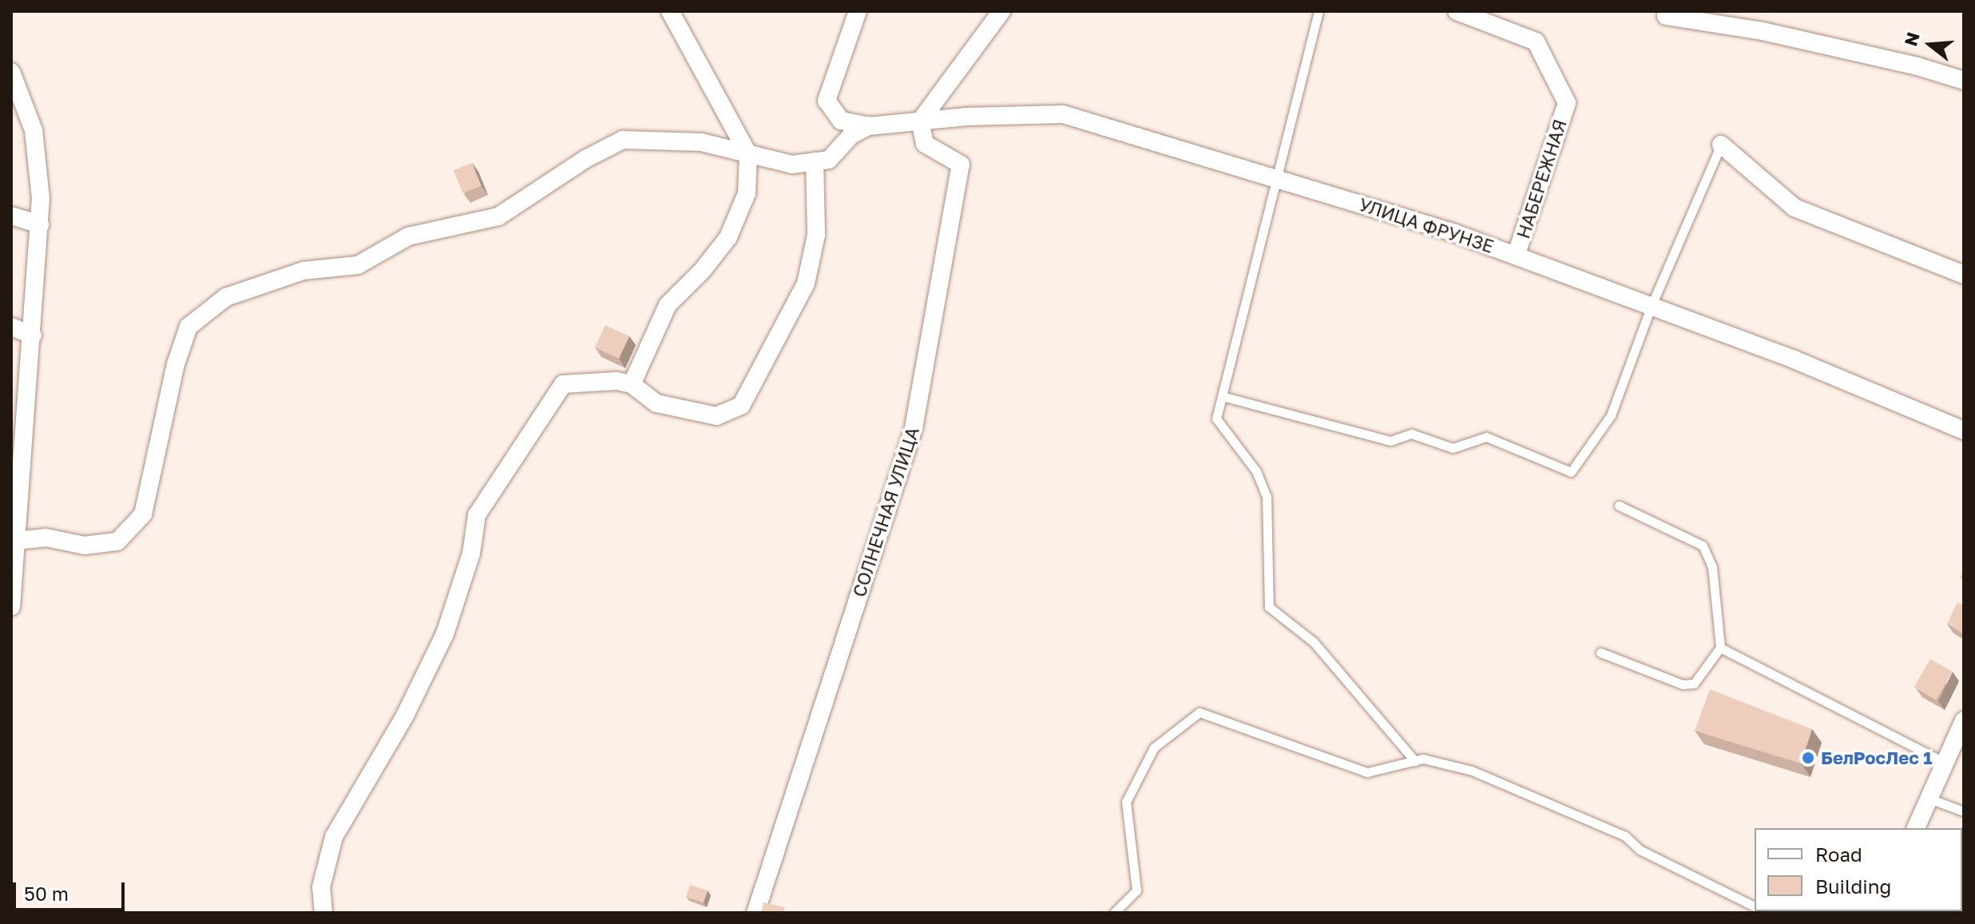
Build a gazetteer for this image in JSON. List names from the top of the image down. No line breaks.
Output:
{"streets":{"street":["НАБЕРЕЖНАЯ","УЛИЦА ФРУНЗЕ","СОЛНЕЧНАЯ УЛИЦА"]},"crossings":[["НАБЕРЕЖНАЯ","УЛИЦА ФРУНЗЕ"],["УЛИЦА ФРУНЗЕ","СОЛНЕЧНАЯ УЛИЦА"]],"places":["БелРосЛес 1"],"legend":["Road","Building"],"scale_bar":"50 m","north":"left"}
